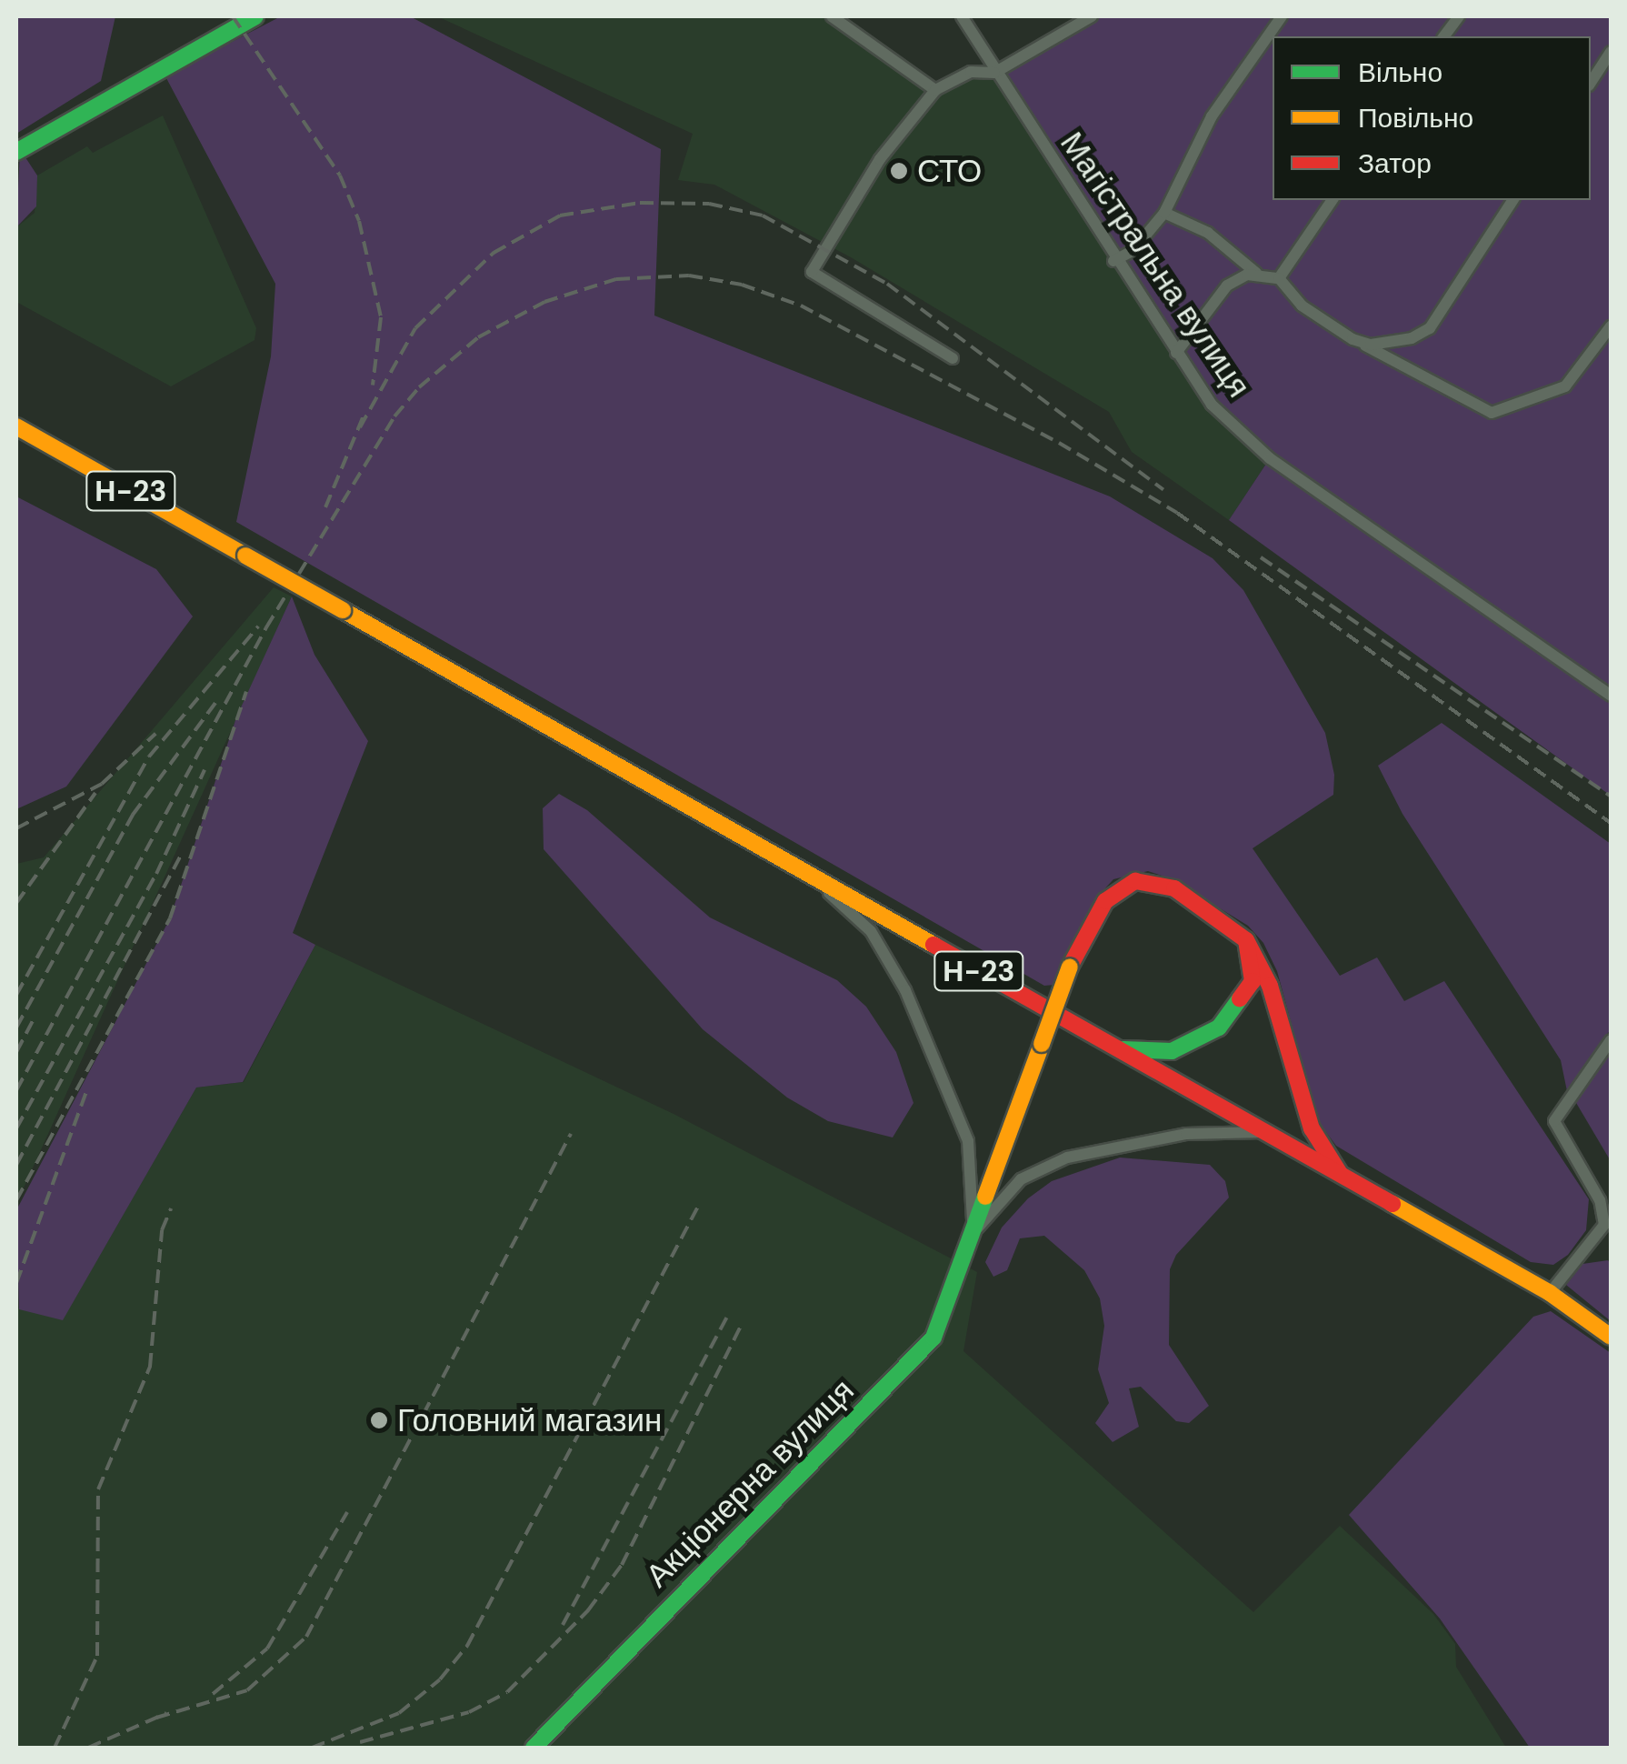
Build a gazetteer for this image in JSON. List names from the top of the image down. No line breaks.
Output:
{"streets":{"main road":["Н-23","Акціонерна вулиця"],"street":["Магістральна вулиця"]},"places":["СТО","Головний магазин"],"legend":["Вільно","Повільно","Затор"]}
